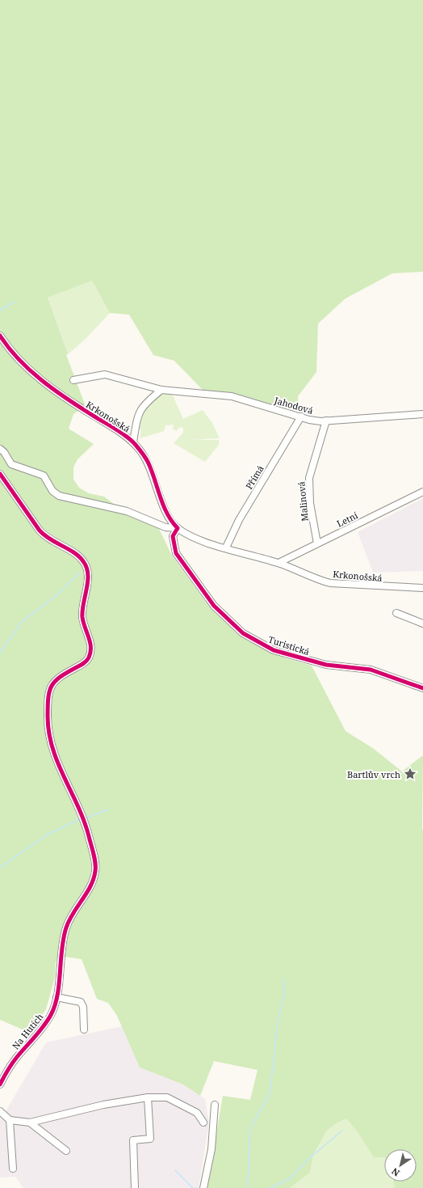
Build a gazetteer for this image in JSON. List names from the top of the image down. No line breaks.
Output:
{"streets":{"street":["Jahodová","Krkonošská","Přímá","Malinová","Letní","Turistická","Na Hutích"]},"crossings":[["Jahodová","Přímá"],["Jahodová","Malinová"],["Krkonošská","Přímá"],["Krkonošská","Letní"],["Krkonošská","Turistická"],["Malinová","Letní"]],"places":{"place":["Bartlův vrch"]},"north":"bottom left"}
